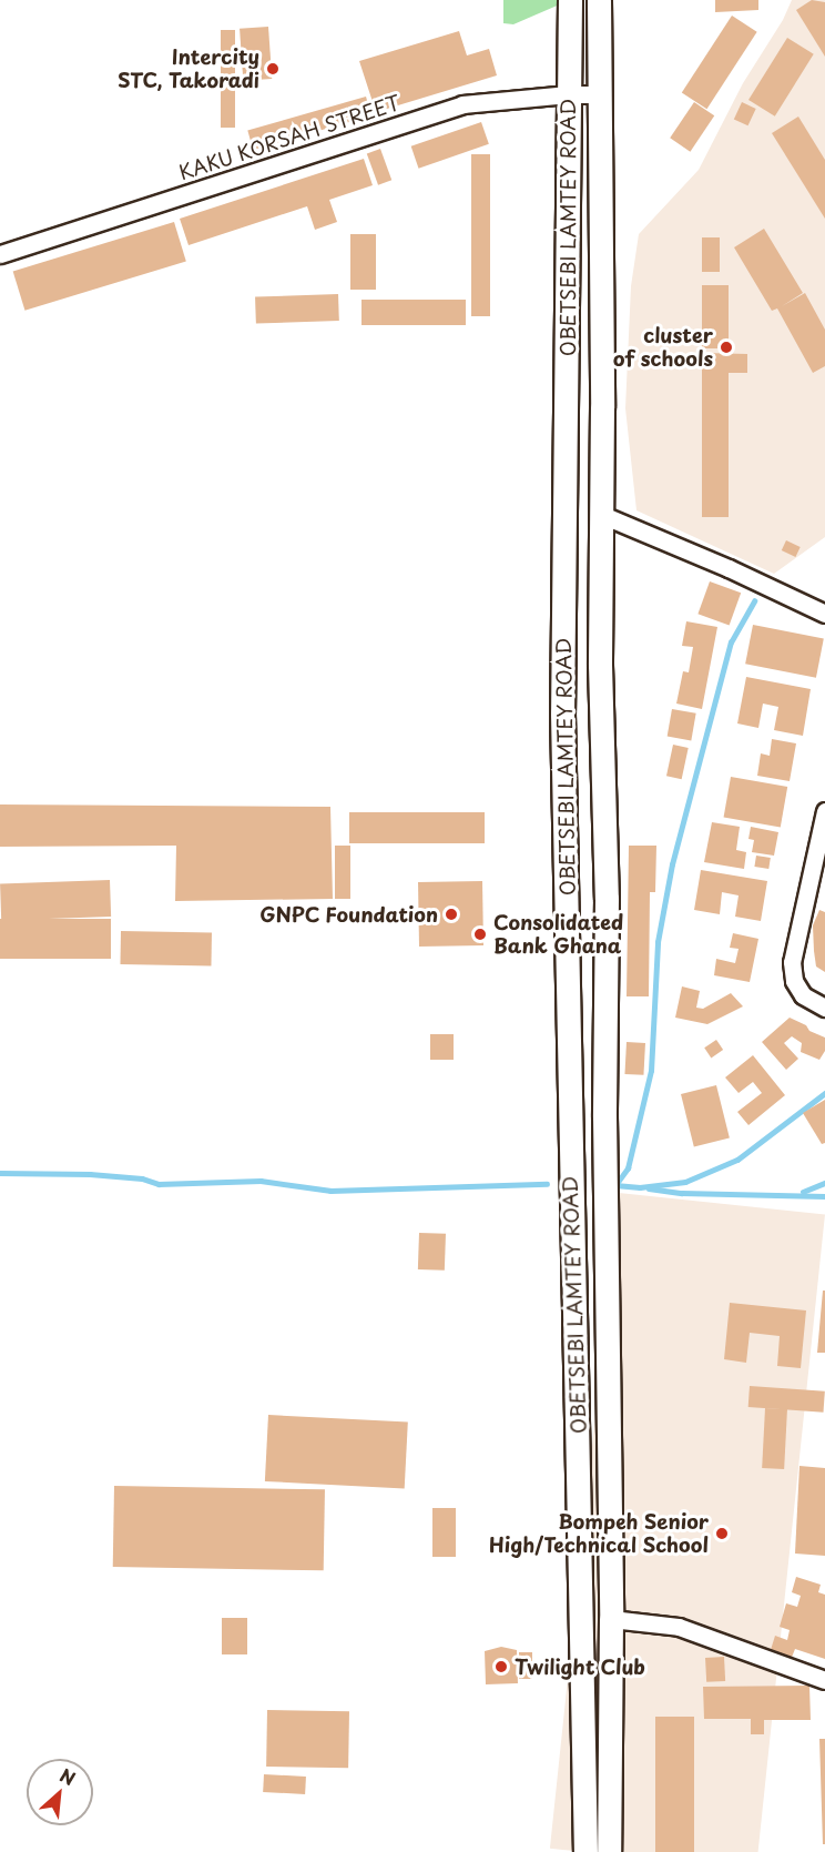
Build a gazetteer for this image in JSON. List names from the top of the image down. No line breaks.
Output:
{"streets":{"main road":["OBETSEBI LAMTEY ROAD"],"street":["KAKU KORSAH STREET"]},"crossings":[["KAKU KORSAH STREET","OBETSEBI LAMTEY ROAD"]],"places":["Intercity STC, Takoradi","cluster of schools","GNPC Foundation","Consolidated Bank Ghana","Bompeh Senior High/Technical School","Twilight Club"],"north":"top right"}
